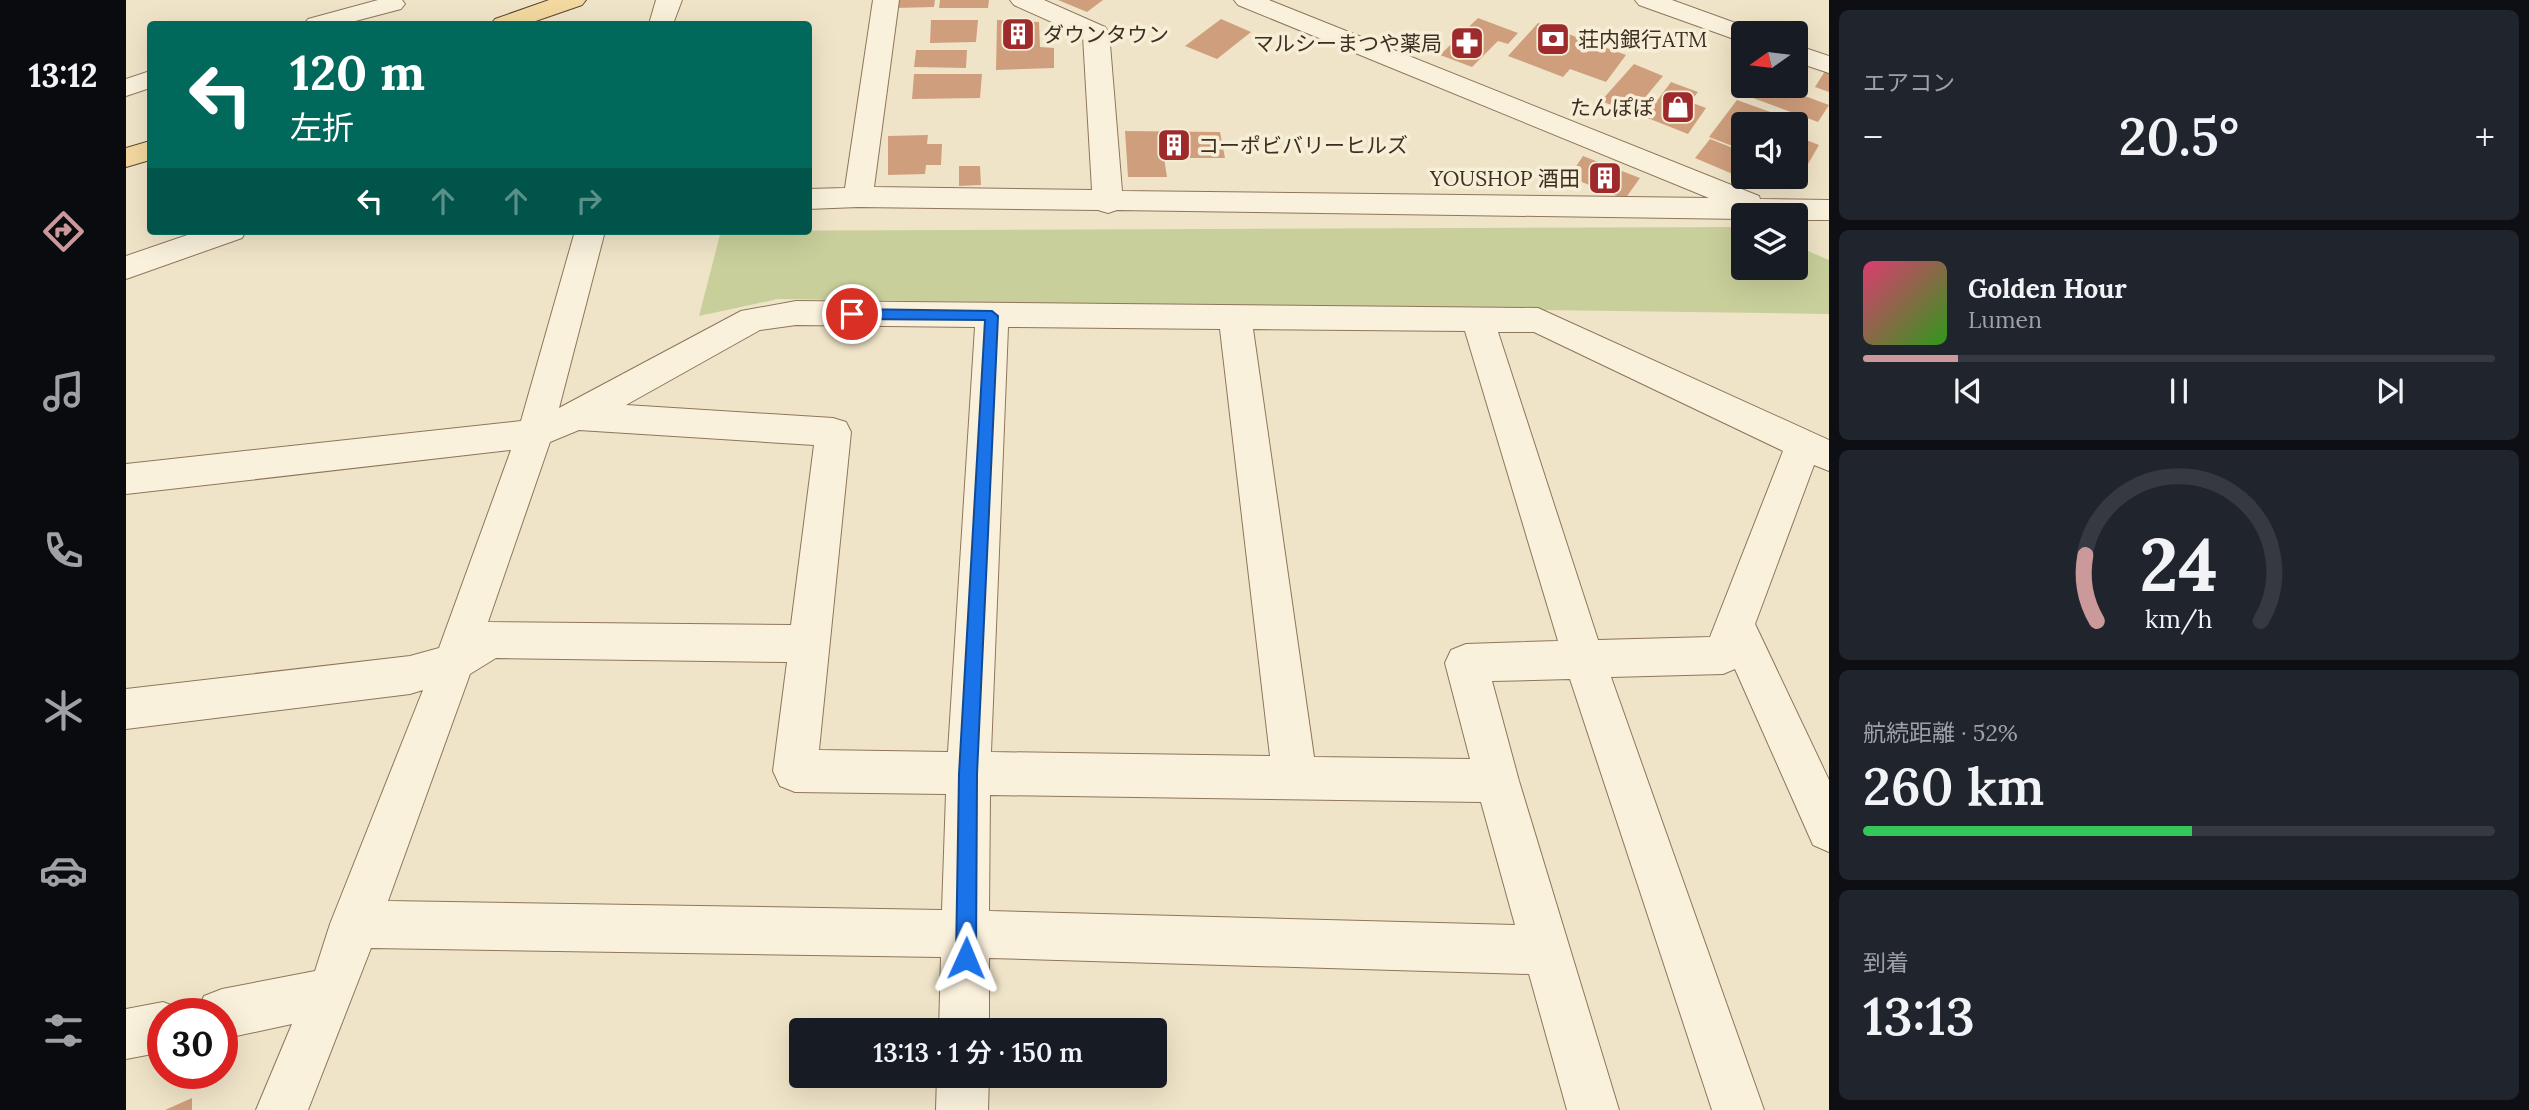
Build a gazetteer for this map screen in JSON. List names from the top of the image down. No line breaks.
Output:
{"places":{"building":["ダウンタウン","コーポビバリーヒルズ","YOUSHOP 酒田"],"bank":["荘内銀行ATM"],"pharmacy":["マルシーまつや薬局"],"shop":["たんぽぽ"]},"north":"left","page":{"tabs":"13:12","tile":["エアコン",["航続距離 · 52%","260 km"],["到着","13:13"]],"turn":["120 m","左折"],"heat":["−","20.5°","+"],"song":["Golden Hour","Lumen"],"limit":"30","trip":"13:13 · 1 分 · 150 m","gauge":["24","km/h"]}}
